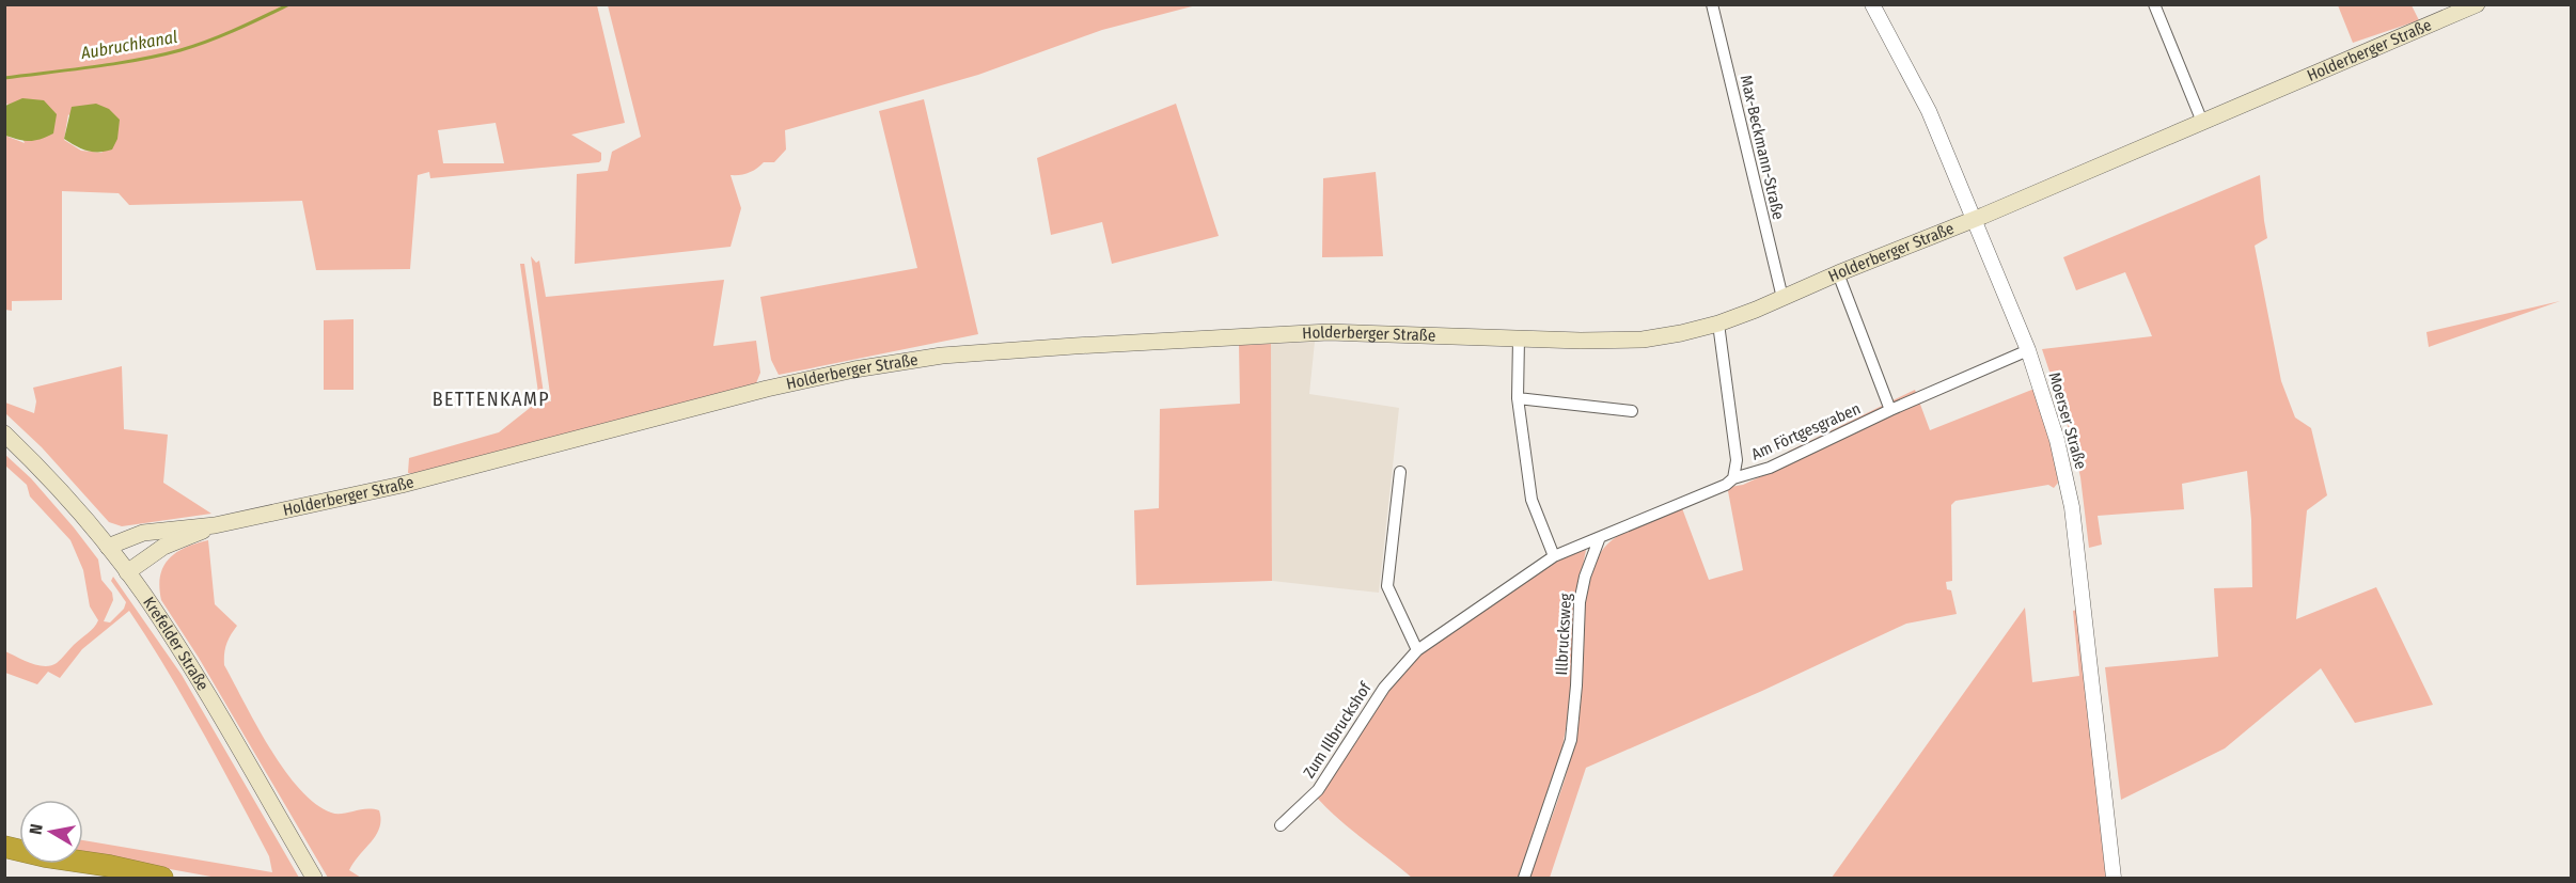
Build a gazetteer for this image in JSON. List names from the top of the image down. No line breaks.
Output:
{"streets":{"main road":["Holderberger Straße","Krefelder Straße"],"street":["Max-Beckmann-Straße","Moerser Straße","Am Förtgesgraben","Illbrucksweg","Zum Illbruckshof"]},"crossings":[["Holderberger Straße","Max-Beckmann-Straße"],["Holderberger Straße","Moerser Straße"],["Holderberger Straße","Krefelder Straße"],["Moerser Straße","Am Förtgesgraben"],["Illbrucksweg","Zum Illbruckshof"]],"districts":["BETTENKAMP"],"water":["Aubruchkanal"],"north":"left"}
